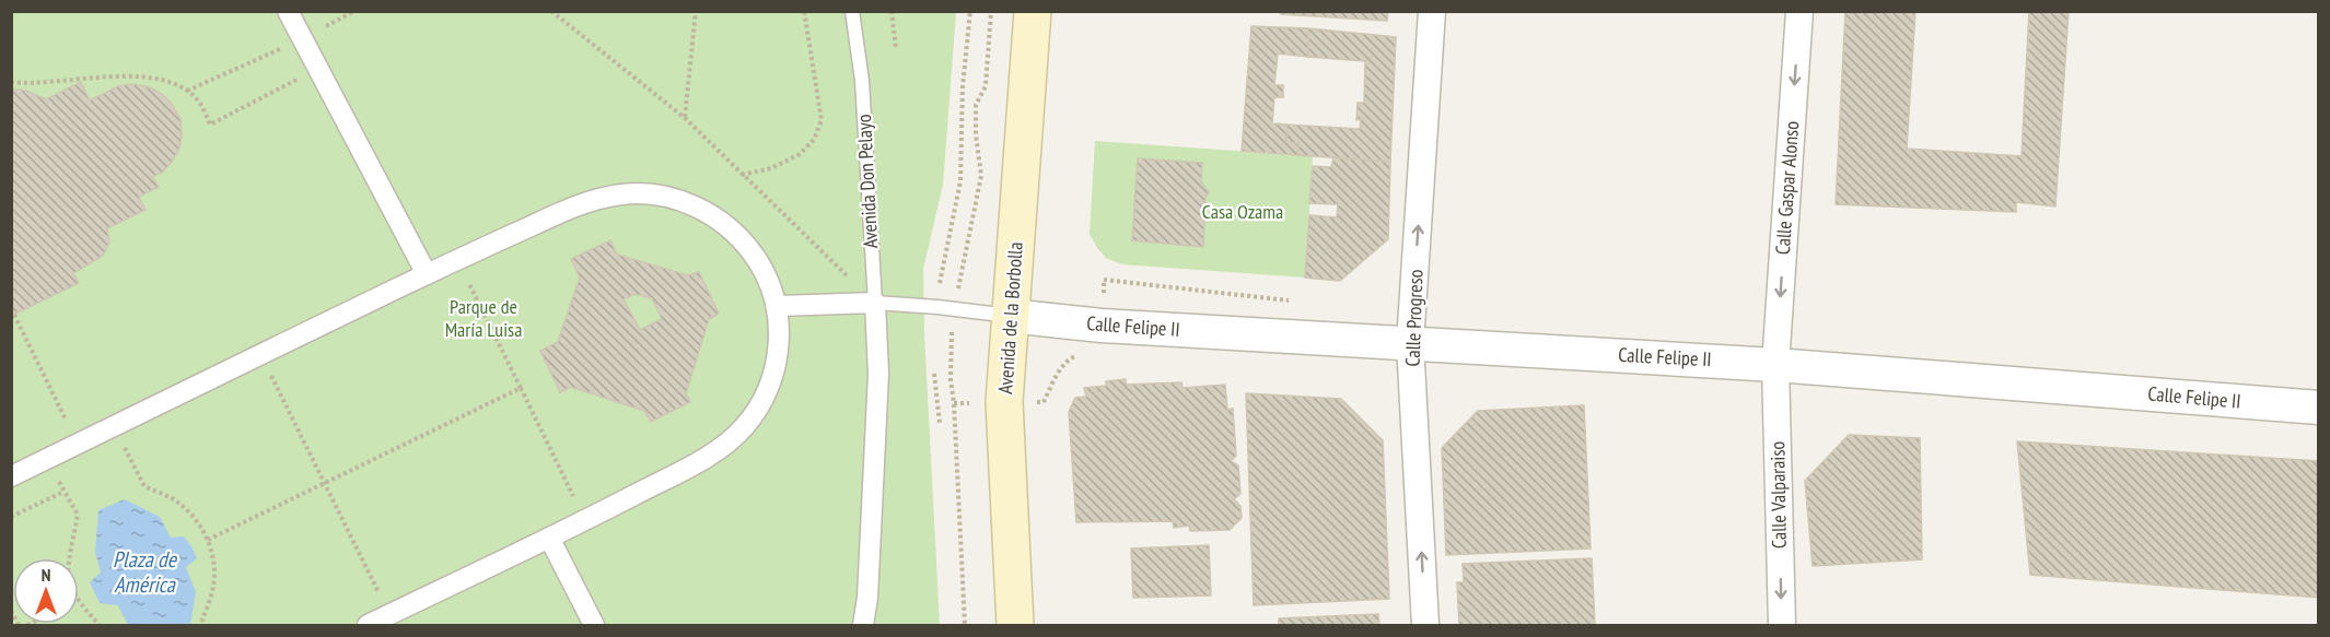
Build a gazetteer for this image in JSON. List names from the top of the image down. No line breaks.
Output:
{"streets":{"main road":["Avenida de la Borbolla"],"street":["Calle Gaspar Alonso","Calle Progreso","Calle Felipe II","Calle Valparaiso"],"lane":["Avenida Don Pelayo"]},"crossings":[["Calle Gaspar Alonso","Calle Felipe II"],["Calle Gaspar Alonso","Calle Valparaiso"],["Avenida de la Borbolla","Calle Felipe II"],["Calle Progreso","Calle Felipe II"],["Calle Felipe II","Calle Valparaiso"]],"one_way":["Calle Gaspar Alonso","Calle Progreso","Calle Valparaiso"],"water":["Plaza de América"],"parks":["Casa Ozama","Parque de María Luisa"],"north":"top"}
